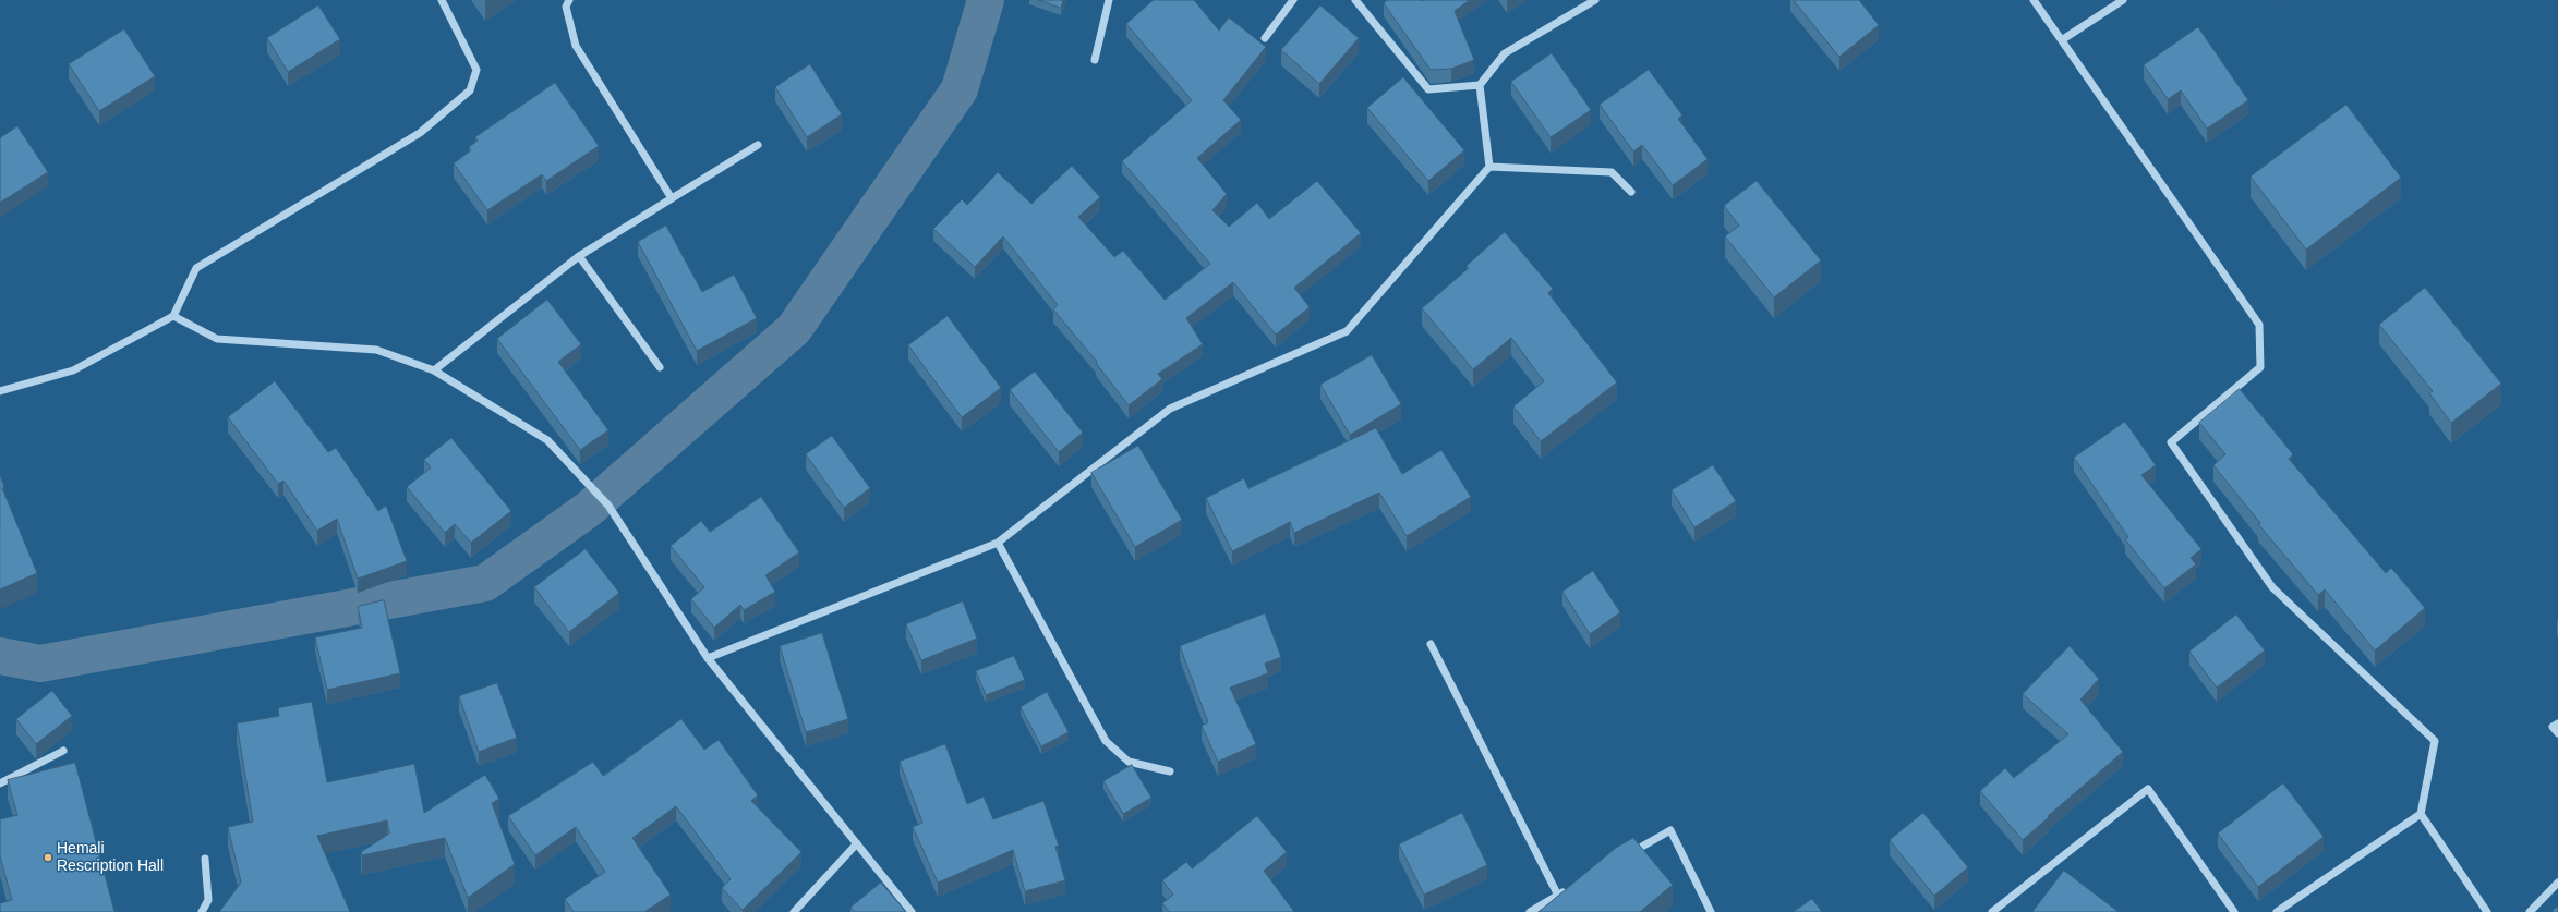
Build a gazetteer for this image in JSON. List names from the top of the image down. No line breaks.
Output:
{"places":["Hemali Rescription Hall"]}
